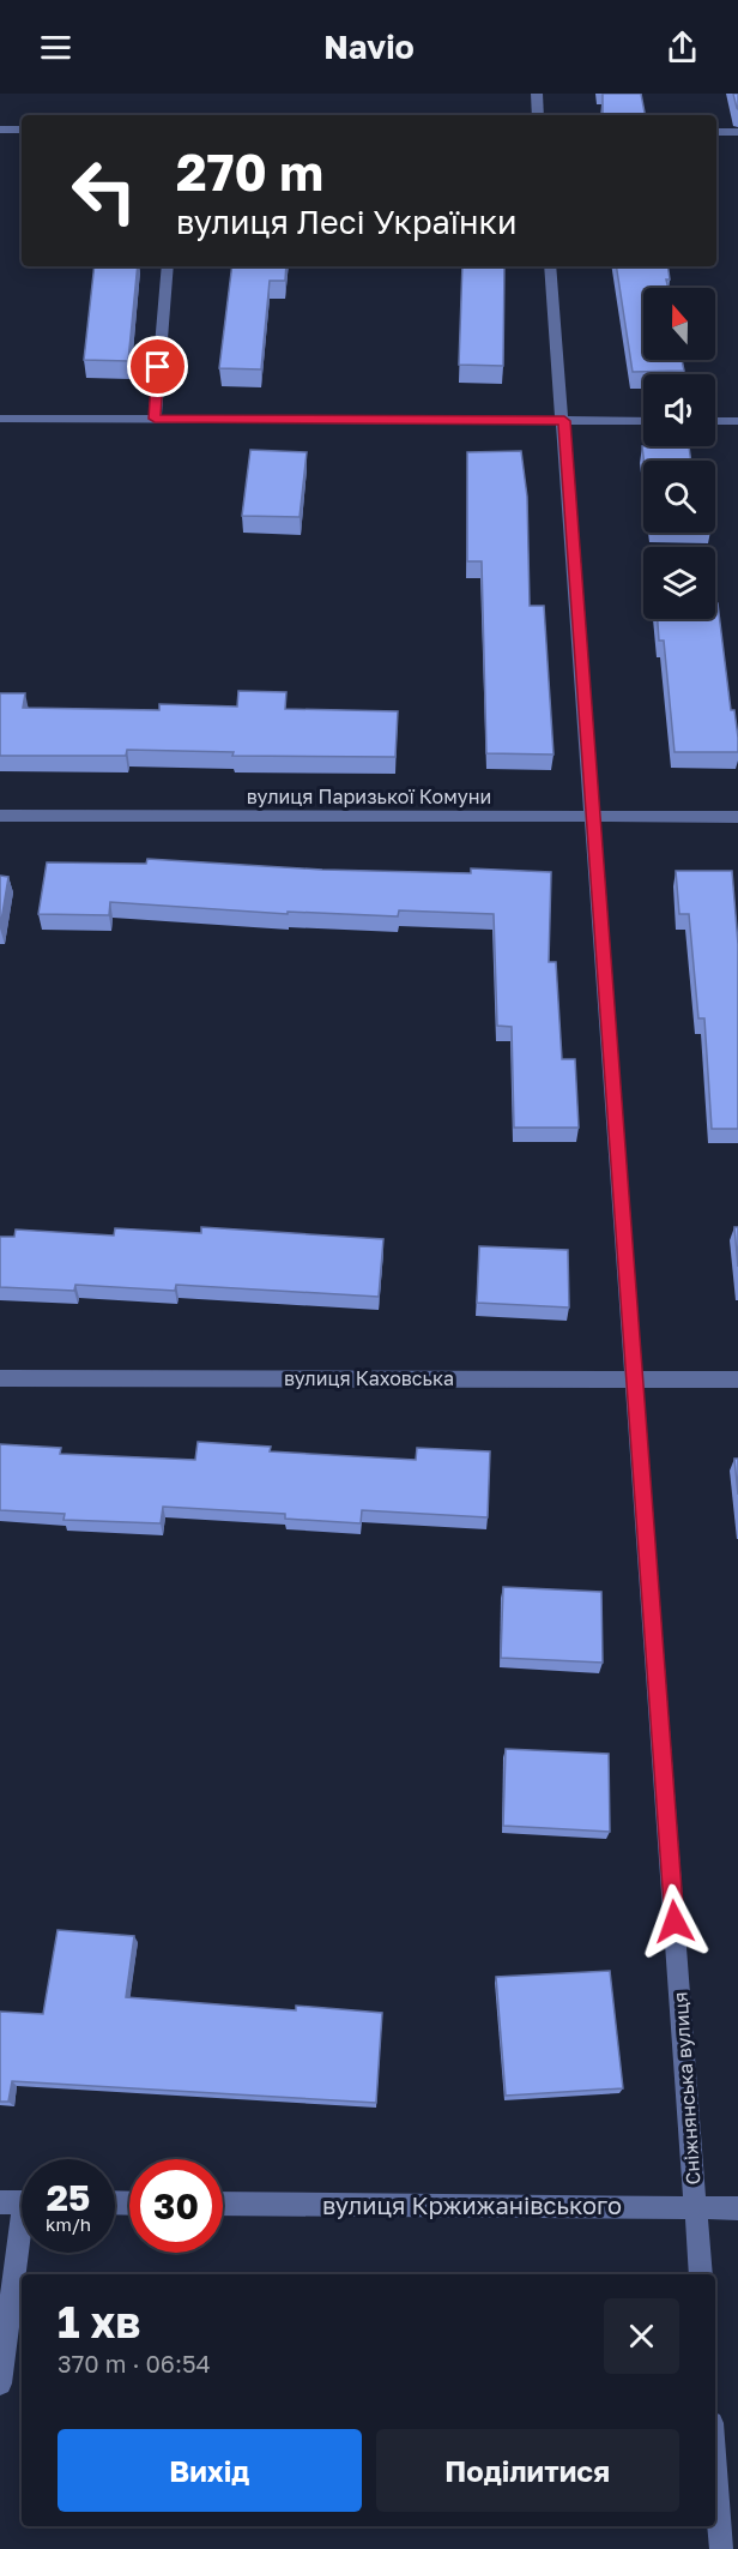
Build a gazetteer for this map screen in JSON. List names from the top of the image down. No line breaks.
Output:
{"streets":{"street":["вулиця Паризької Комуни","вулиця Каховська","Сніжнянська вулиця","вулиця Кржижанівського"]},"crossings":[["вулиця Паризької Комуни","Сніжнянська вулиця"],["вулиця Каховська","Сніжнянська вулиця"],["Сніжнянська вулиця","вулиця Кржижанівського"]],"north":"top","page":{"header":"Navio","turn":["270 m","вулиця Лесі Українки"],"speed":"25 km/h","limit":"30","heading":["1 хв","370 m · 06:54"],"buttons":["Вихід","Поділитися"]}}
